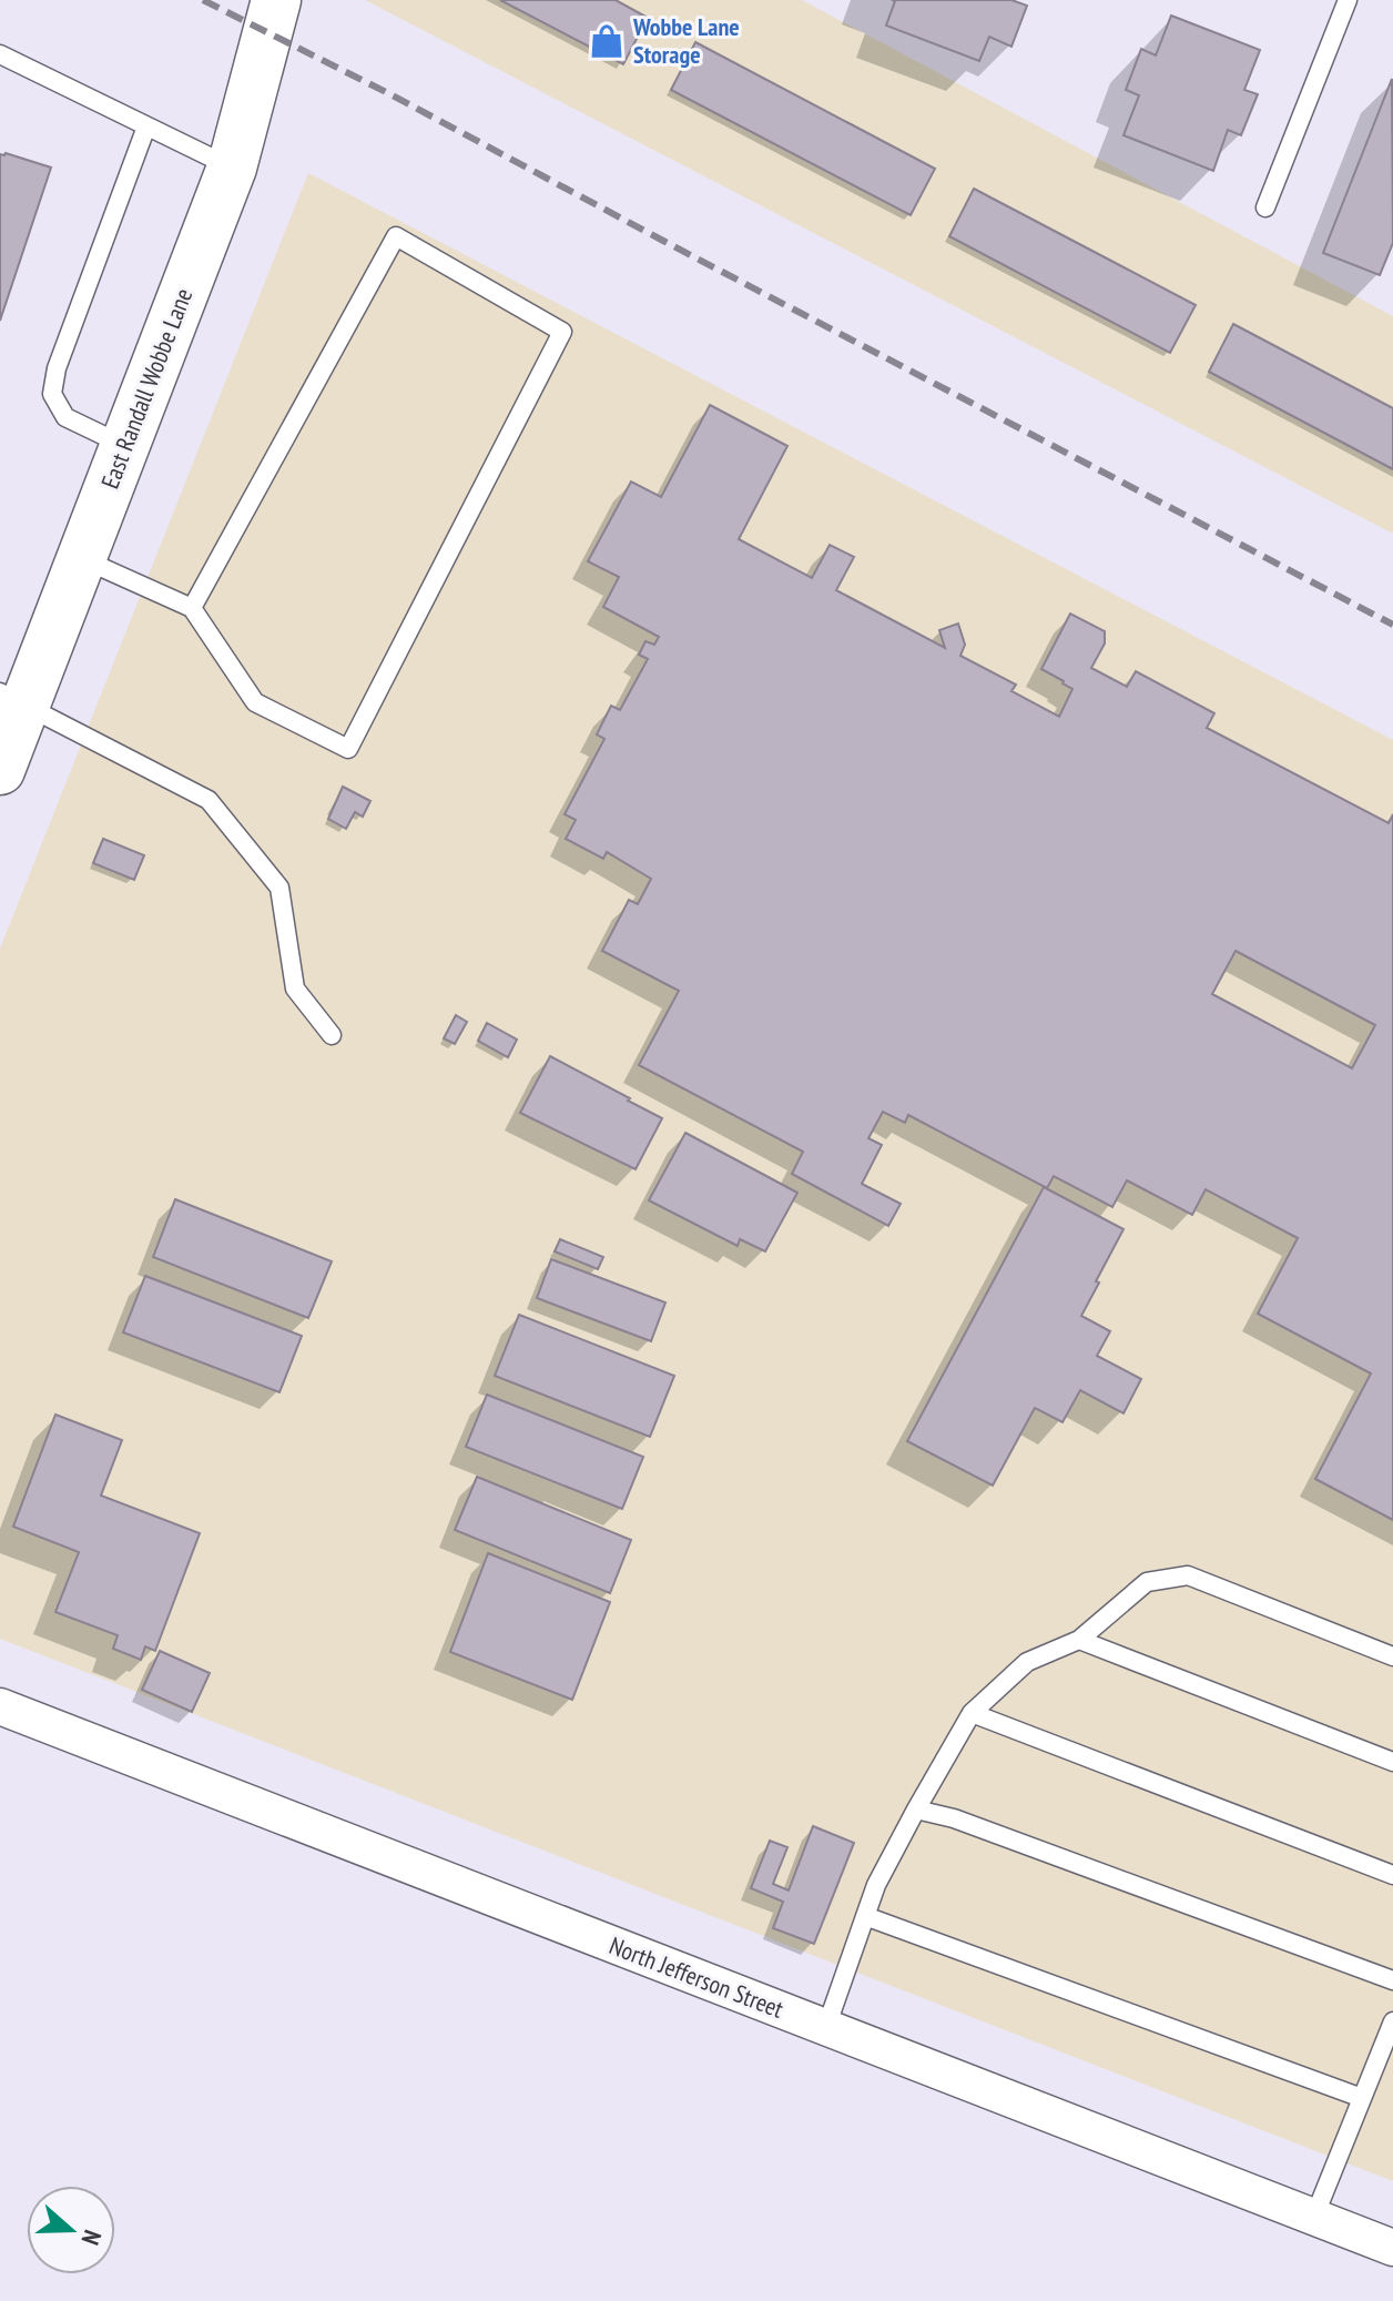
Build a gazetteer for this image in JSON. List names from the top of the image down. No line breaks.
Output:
{"streets":{"street":["East Randall Wobbe Lane","North Jefferson Street"]},"places":{"shop":["Wobbe Lane Storage"]},"north":"right"}
